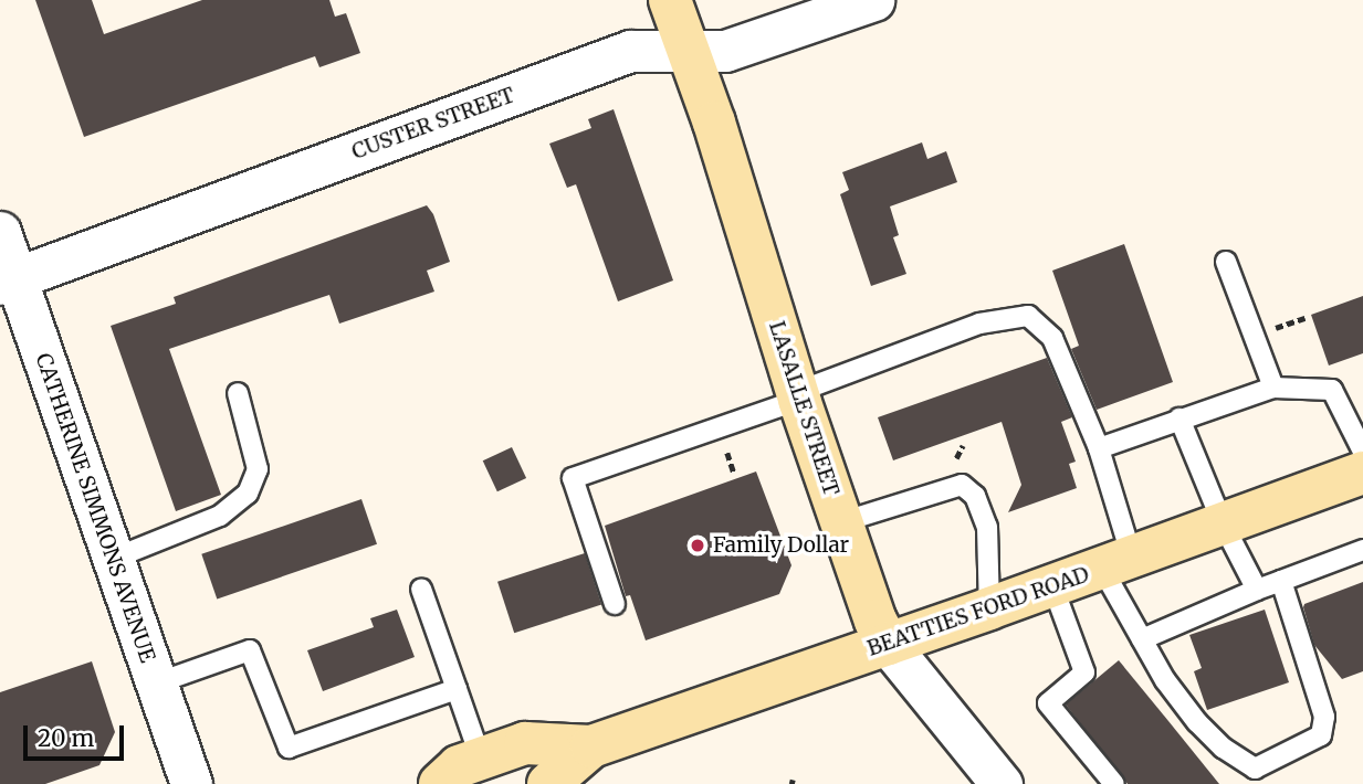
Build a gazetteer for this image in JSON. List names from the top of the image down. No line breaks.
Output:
{"streets":{"main road":["LASALLE STREET","BEATTIES FORD ROAD"],"street":["CUSTER STREET","CATHERINE SIMMONS AVENUE"]},"crossings":[["CUSTER STREET","LASALLE STREET"],["CUSTER STREET","CATHERINE SIMMONS AVENUE"],["LASALLE STREET","BEATTIES FORD ROAD"]],"places":["Family Dollar"],"scale_bar":"20 m"}
